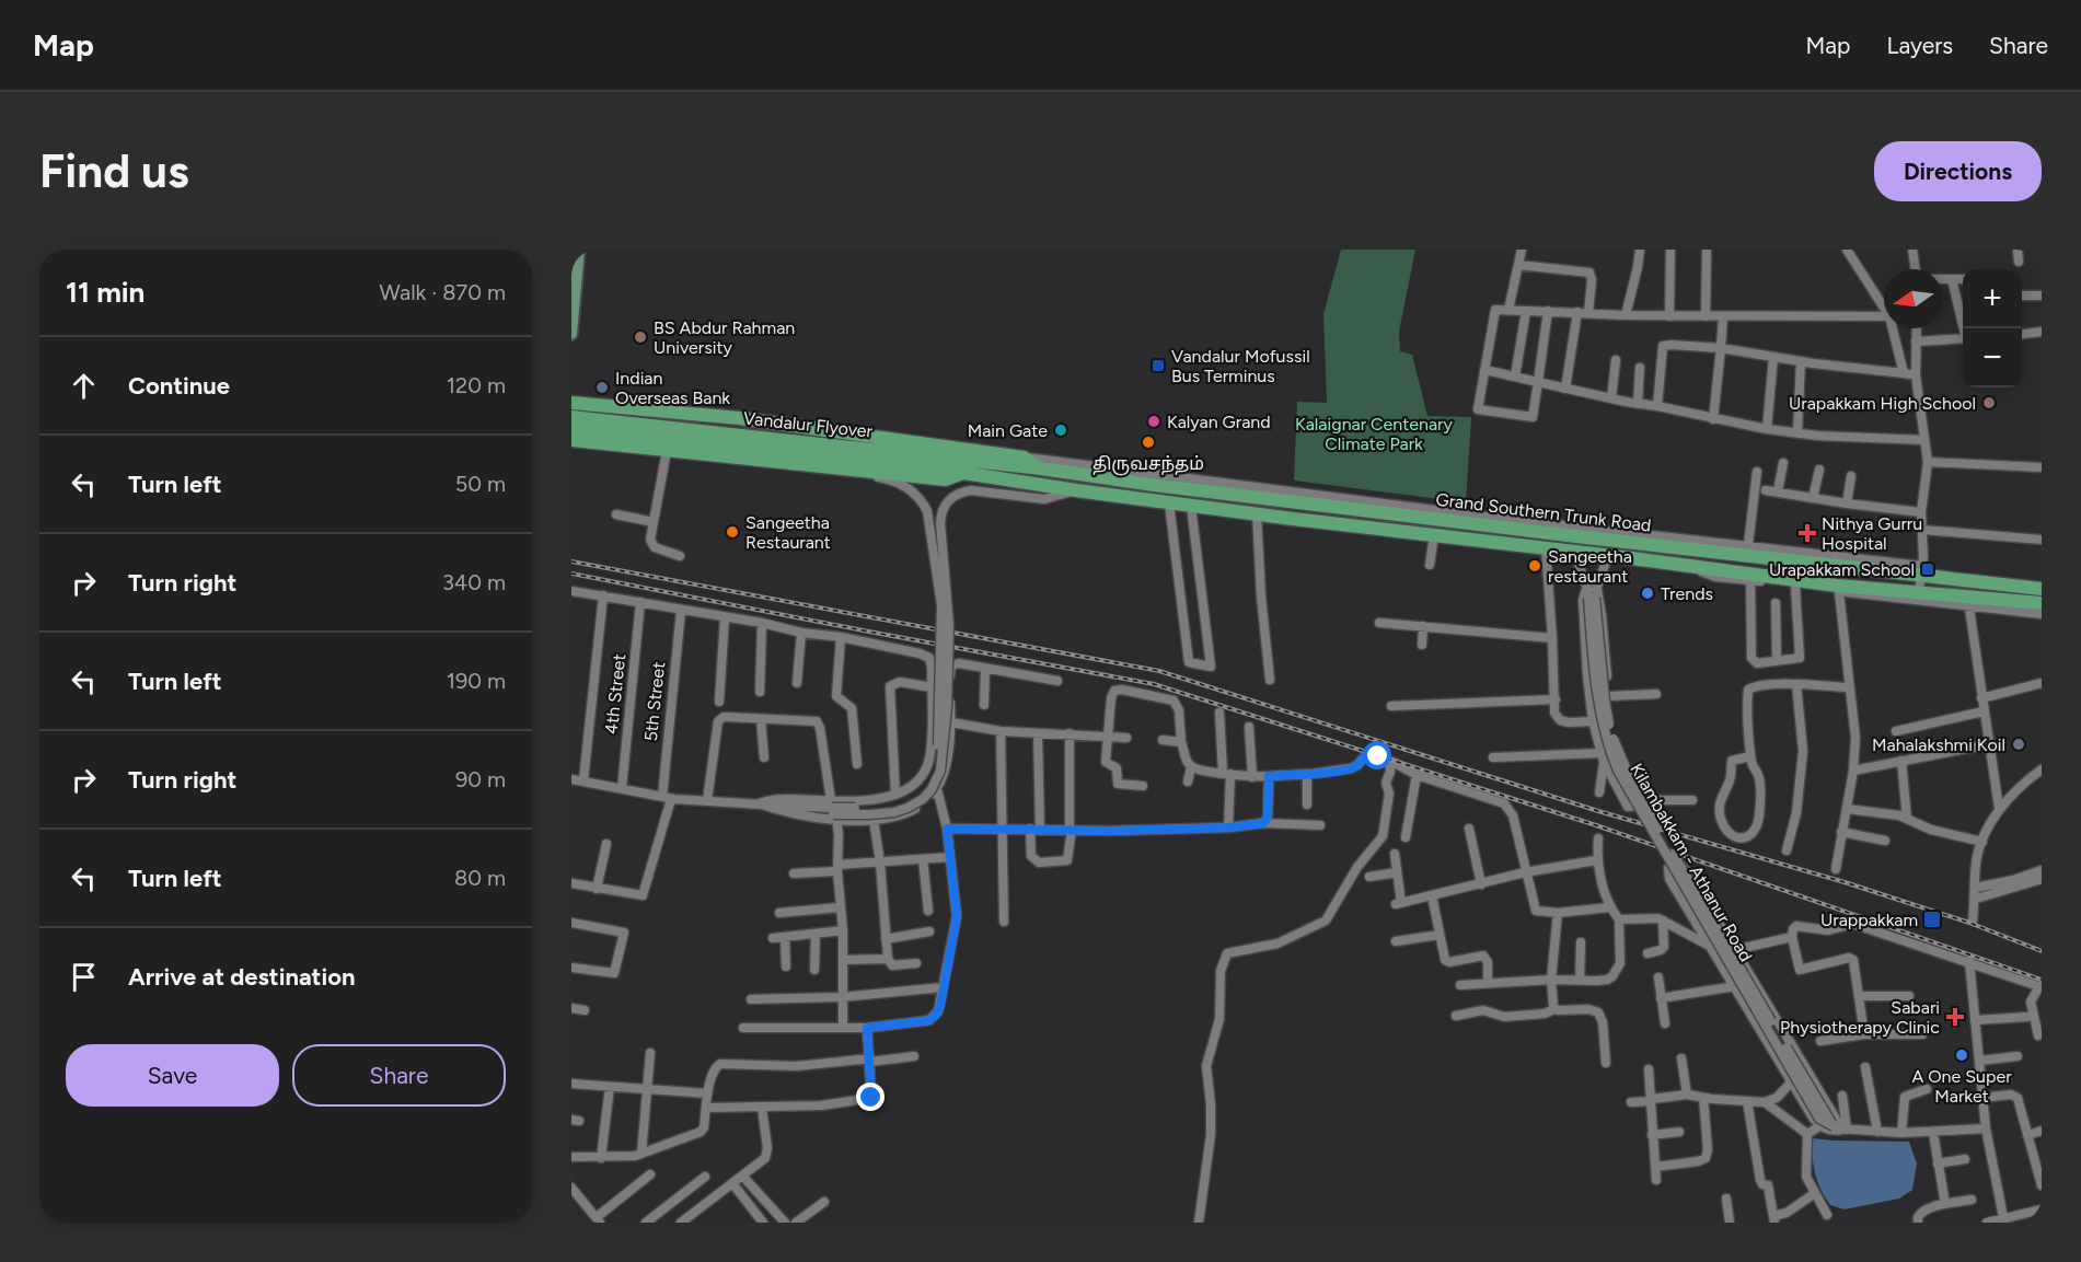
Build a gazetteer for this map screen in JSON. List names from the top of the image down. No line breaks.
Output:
{"streets":{"highway":["Vandalur Flyover","Grand Southern Trunk Road"],"street":["4th Street","5th Street","Kilambakkam - Athanur Road"]},"crossings":[["Vandalur Flyover","Grand Southern Trunk Road"],["Grand Southern Trunk Road","Kilambakkam - Athanur Road"]],"parks":["Kalaignar Centenary Climate Park"],"places":{"other":["BS Abdur Rahman University","Indian Overseas Bank","Urapakkam High School","Kalyan Grand","Main Gate","திருவசந்தம்","Sangeetha Restaurant","Sangeetha restaurant","Trends","Mahalakshmi Koil","A One Super Market"],"transit":["Vandalur Mofussil Bus Terminus","Urapakkam School","Urappakkam"],"health":["Nithya Gurru Hospital","Sabari Physiotherapy Clinic"]},"north":"left","page":{"header":"Map","nav":["Map","Layers","Share"],"buttons":["Directions",["Save","Share"]],"title":"Find us","heading":["11 min","Walk · 870 m"],"map_buttons":["+","−"],"list":[["Continue","120 m"],["Turn left","50 m"],["Turn right","340 m"],["Turn left","190 m"],["Turn right","90 m"],["Turn left","80 m"],"Arrive at destination"]}}
